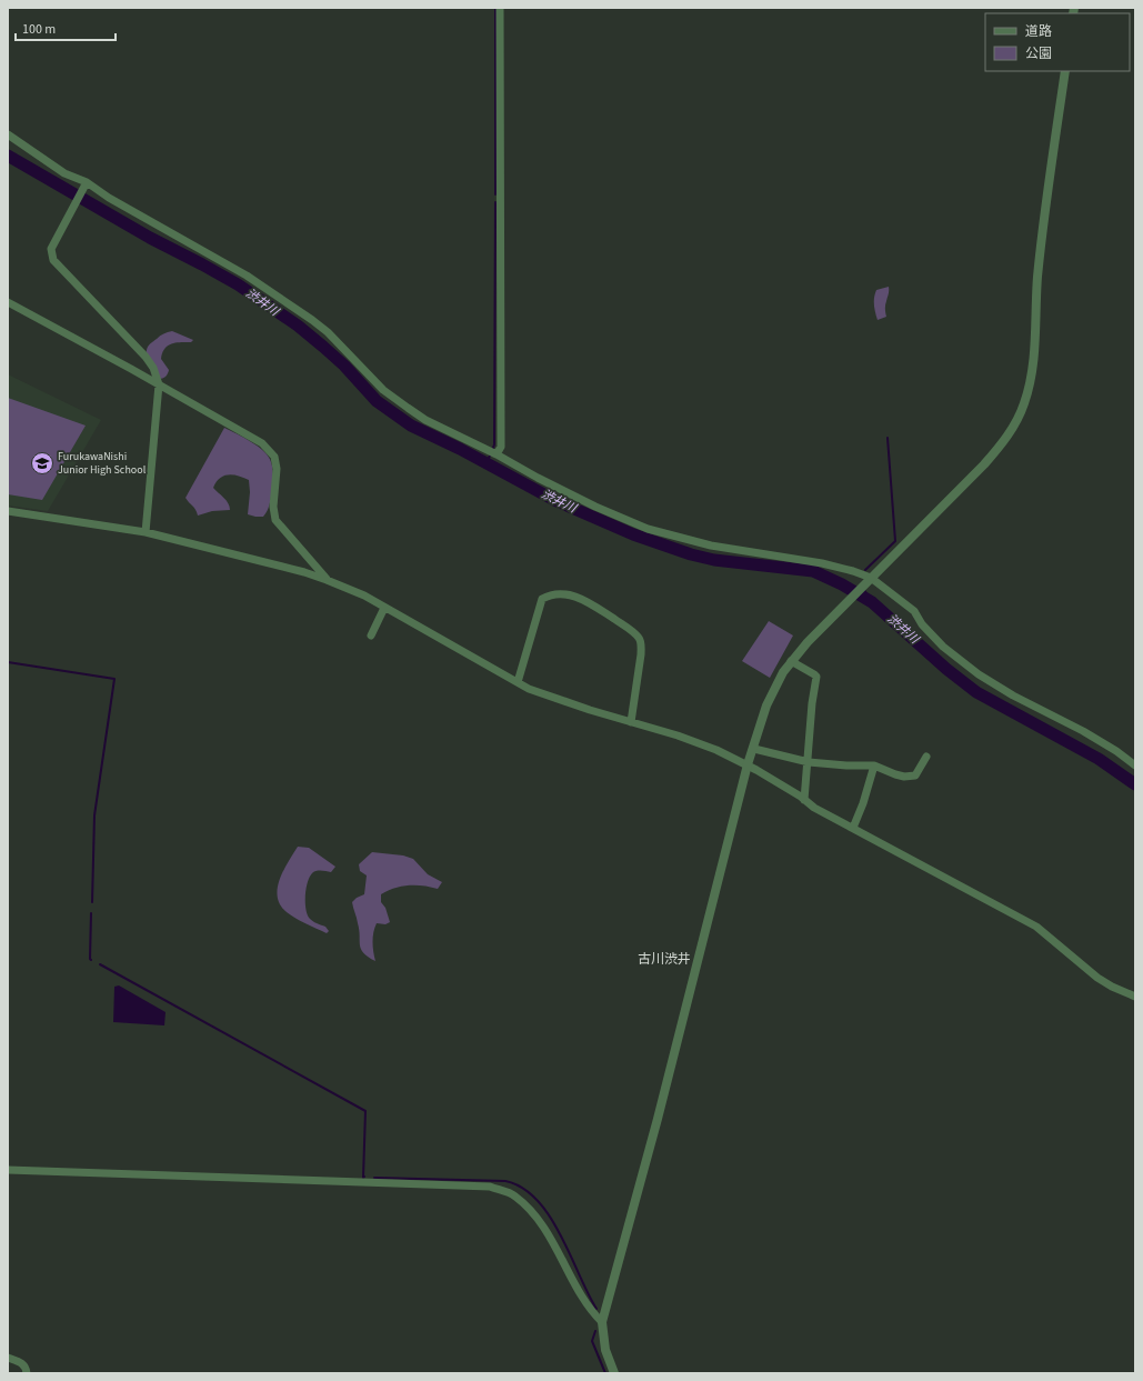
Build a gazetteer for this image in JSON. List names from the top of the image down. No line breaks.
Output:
{"districts":["古川渋井"],"water":["渋井川"],"places":{"school or university":["FurukawaNishi Junior High School"]},"legend":["道路","公園"],"scale_bar":"100 m"}
